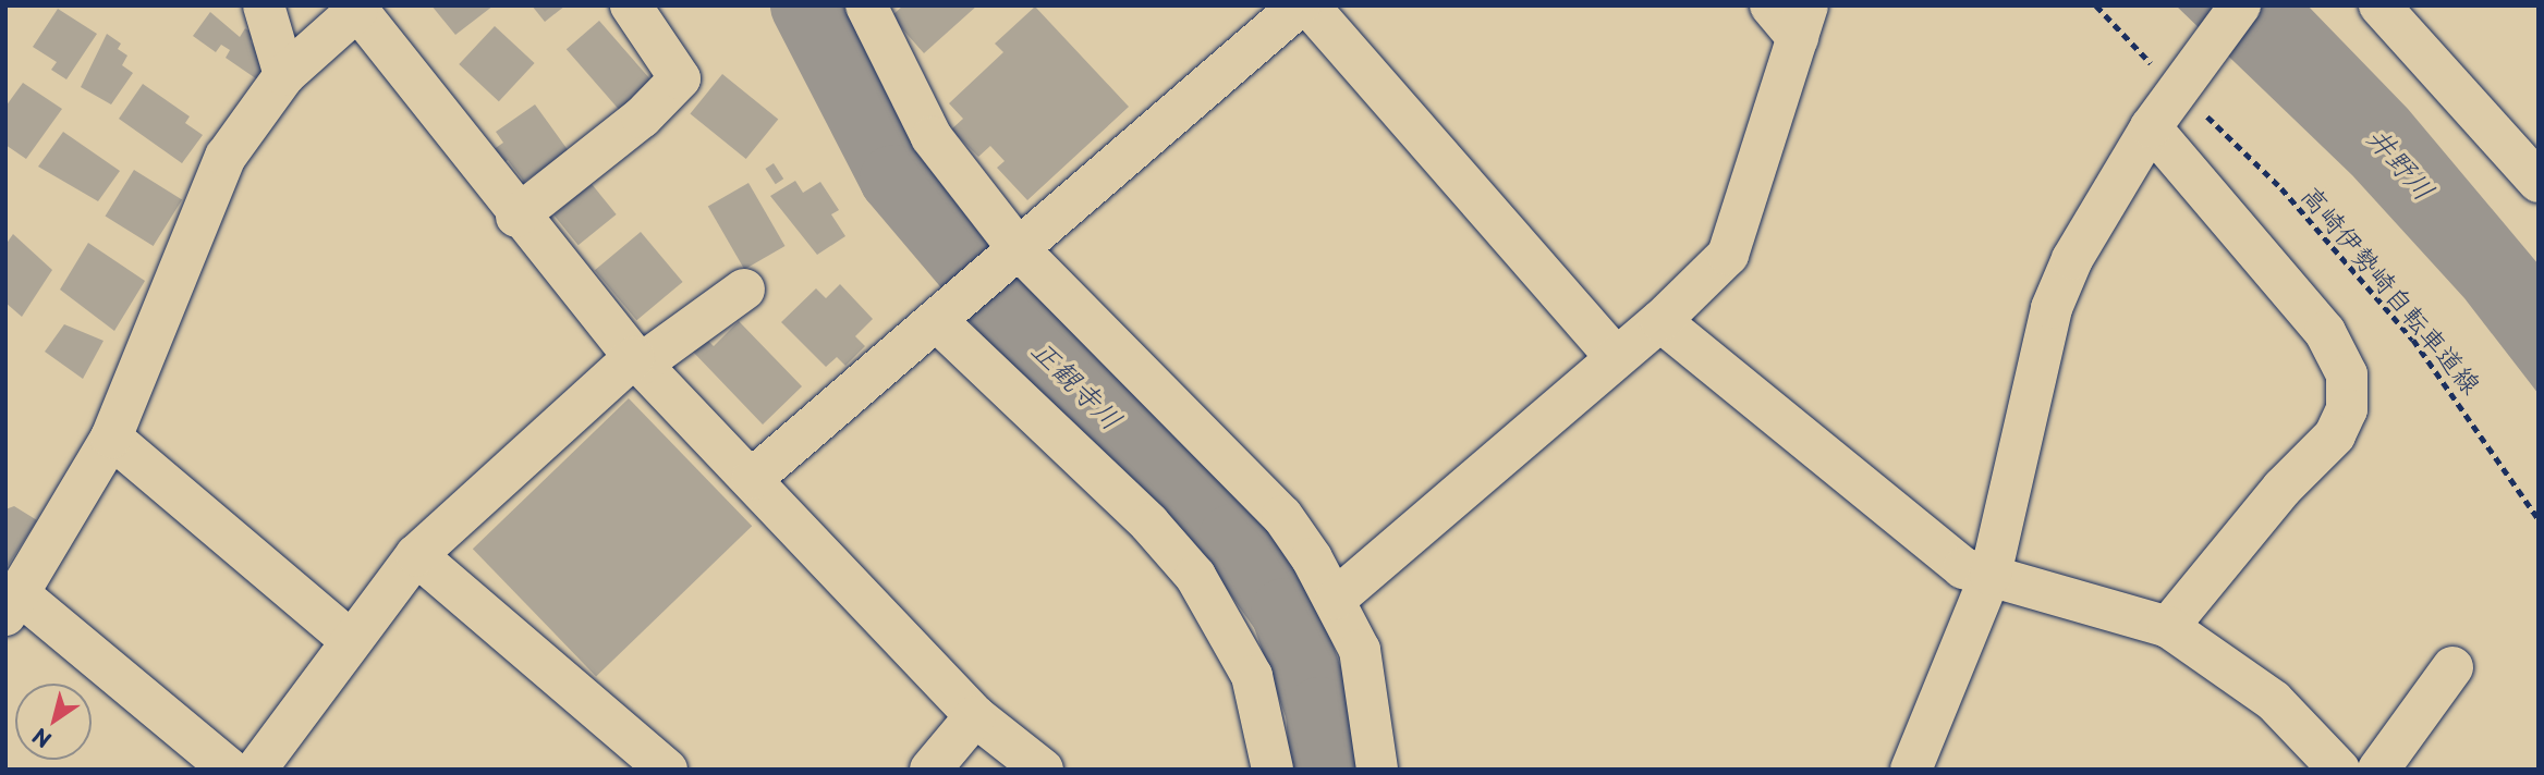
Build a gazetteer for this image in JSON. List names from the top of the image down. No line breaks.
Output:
{"streets":{"path":["高崎伊勢崎自転車道線"]},"water":["井野川","正観寺川"],"north":"bottom left"}
